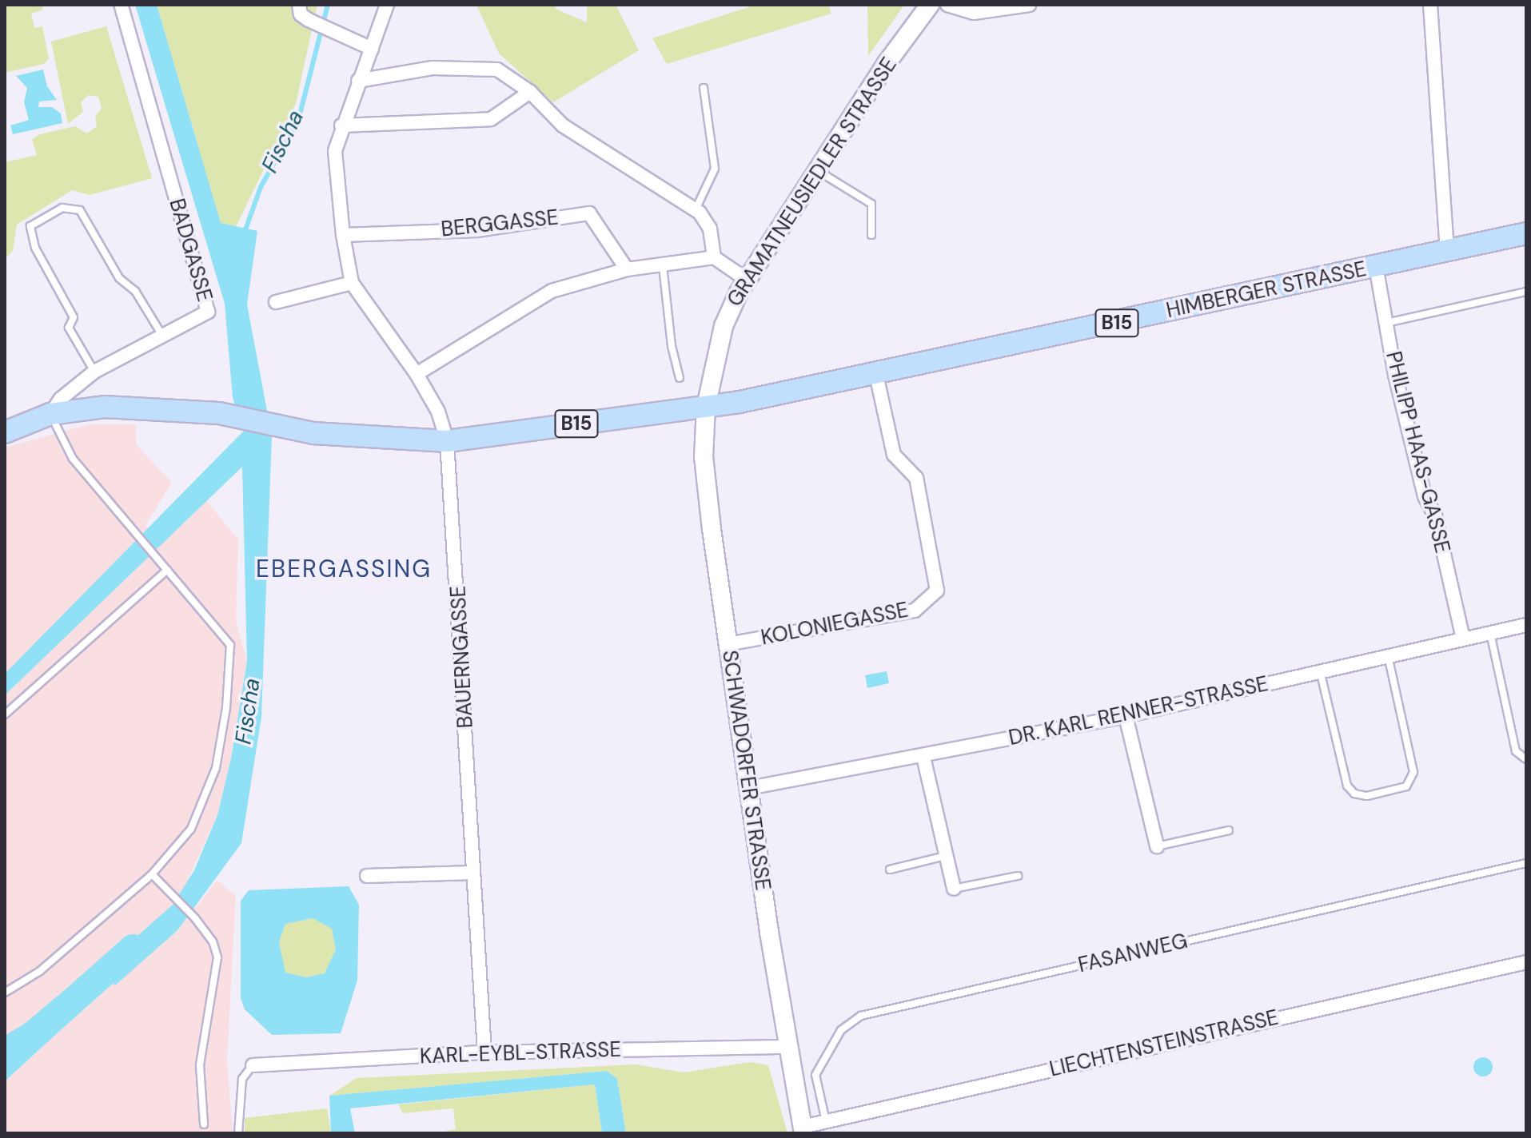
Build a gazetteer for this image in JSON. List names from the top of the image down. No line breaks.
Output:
{"streets":{"main road":["GRAMATNEUSIEDLER STRASSE","HIMBERGER STRASSE","B15","SCHWADORFER STRASSE"],"street":["BERGGASSE","BADGASSE","PHILIPP HAAS-GASSE","KOLONIEGASSE","BAUERNGASSE","DR. KARL RENNER-STRASSE","LIECHTENSTEINSTRASSE","KARL-EYBL-STRASSE"],"lane":["FASANWEG"]},"crossings":[["GRAMATNEUSIEDLER STRASSE","HIMBERGER STRASSE"],["GRAMATNEUSIEDLER STRASSE","B15"],["GRAMATNEUSIEDLER STRASSE","SCHWADORFER STRASSE"],["BADGASSE","B15"],["HIMBERGER STRASSE","B15"],["HIMBERGER STRASSE","PHILIPP HAAS-GASSE"],["HIMBERGER STRASSE","KOLONIEGASSE"],["HIMBERGER STRASSE","SCHWADORFER STRASSE"],["B15","BAUERNGASSE"],["B15","SCHWADORFER STRASSE"],["PHILIPP HAAS-GASSE","DR. KARL RENNER-STRASSE"],["KOLONIEGASSE","SCHWADORFER STRASSE"],["BAUERNGASSE","KARL-EYBL-STRASSE"],["DR. KARL RENNER-STRASSE","SCHWADORFER STRASSE"],["SCHWADORFER STRASSE","LIECHTENSTEINSTRASSE"],["SCHWADORFER STRASSE","KARL-EYBL-STRASSE"],["FASANWEG","LIECHTENSTEINSTRASSE"]],"districts":["EBERGASSING"],"water":["Fischa"]}
